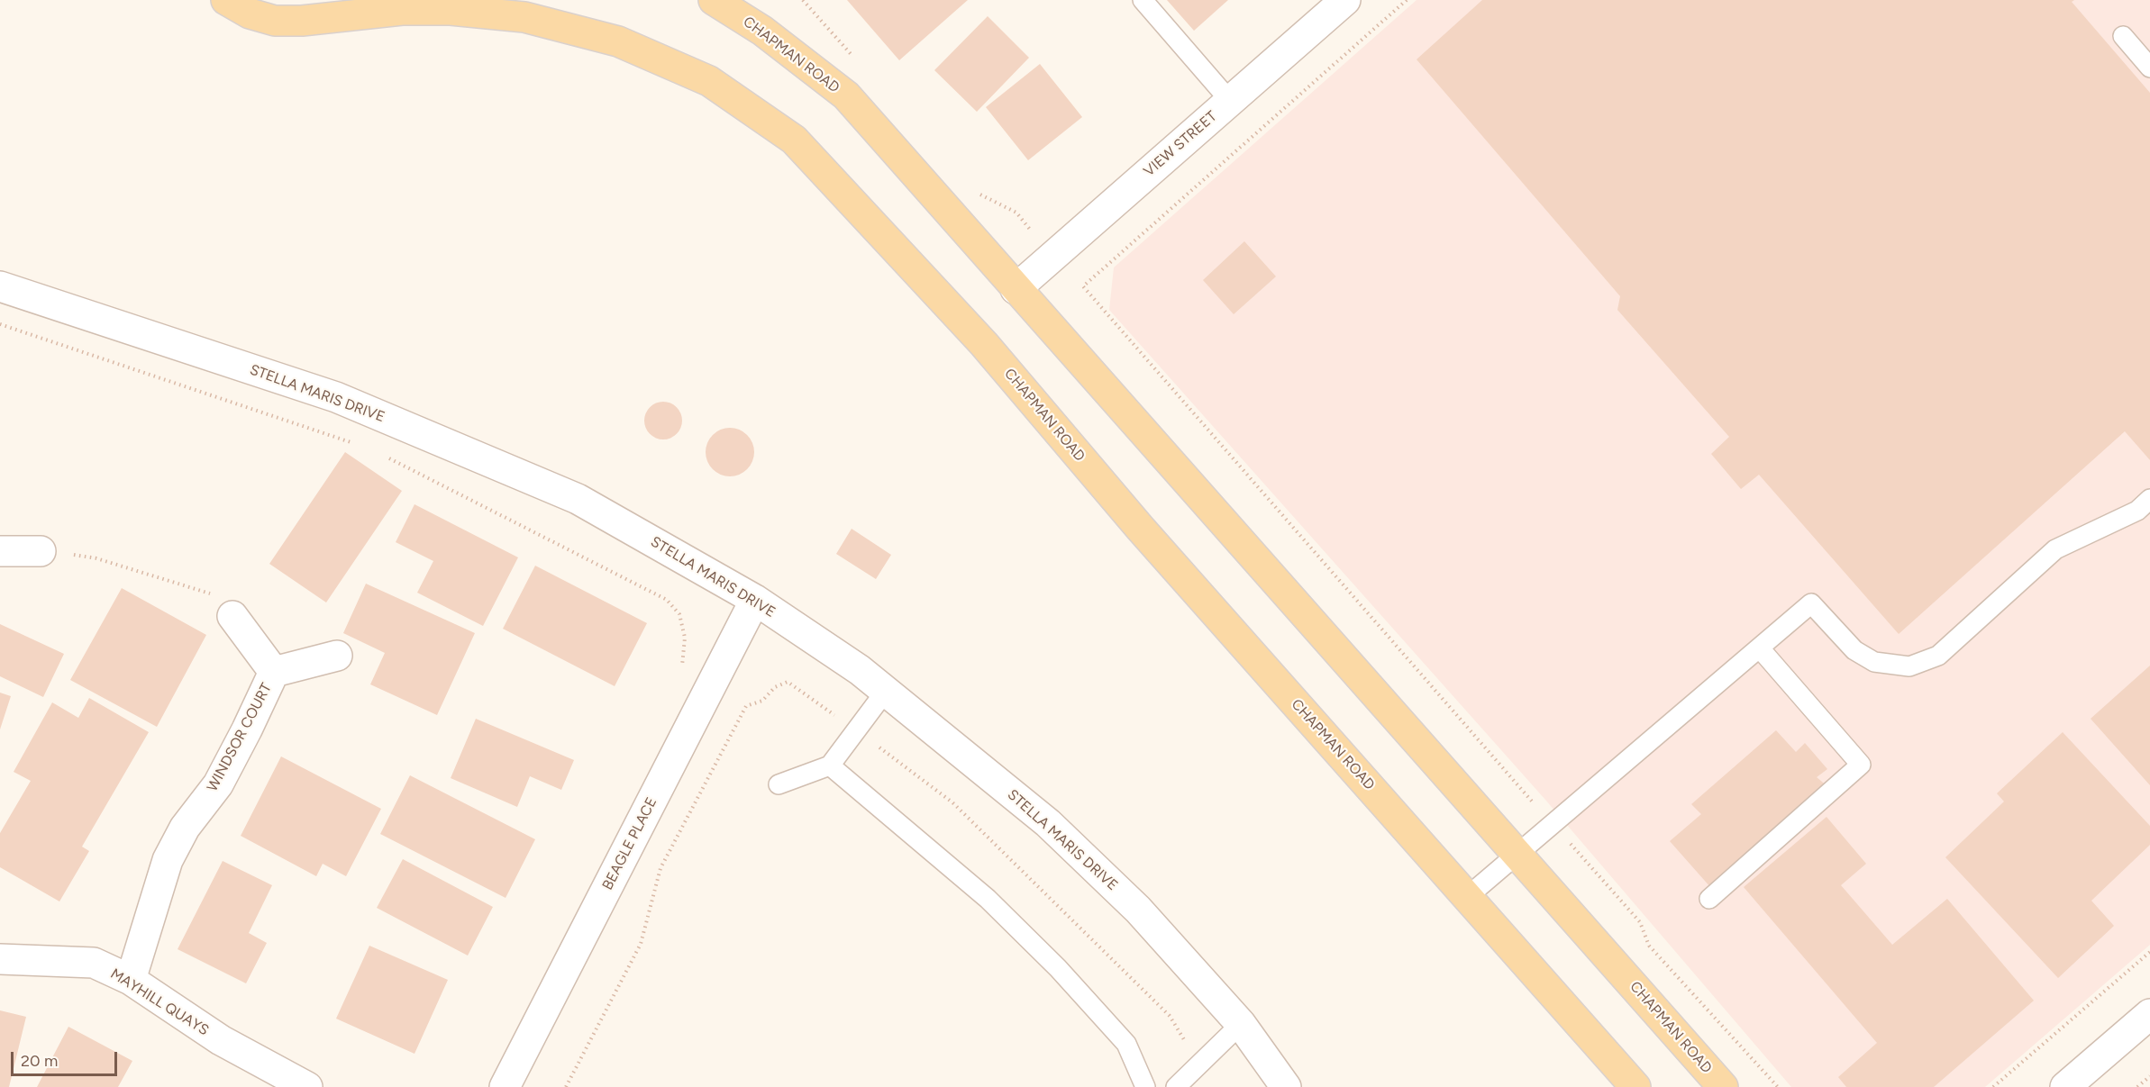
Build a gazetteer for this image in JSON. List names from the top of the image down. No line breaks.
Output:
{"streets":{"main road":["CHAPMAN ROAD"],"street":["VIEW STREET","STELLA MARIS DRIVE","WINDSOR COURT","BEAGLE PLACE","MAYHILL QUAYS"]},"crossings":[["CHAPMAN ROAD","VIEW STREET"],["STELLA MARIS DRIVE","BEAGLE PLACE"],["WINDSOR COURT","MAYHILL QUAYS"]],"scale_bar":"20 m"}
